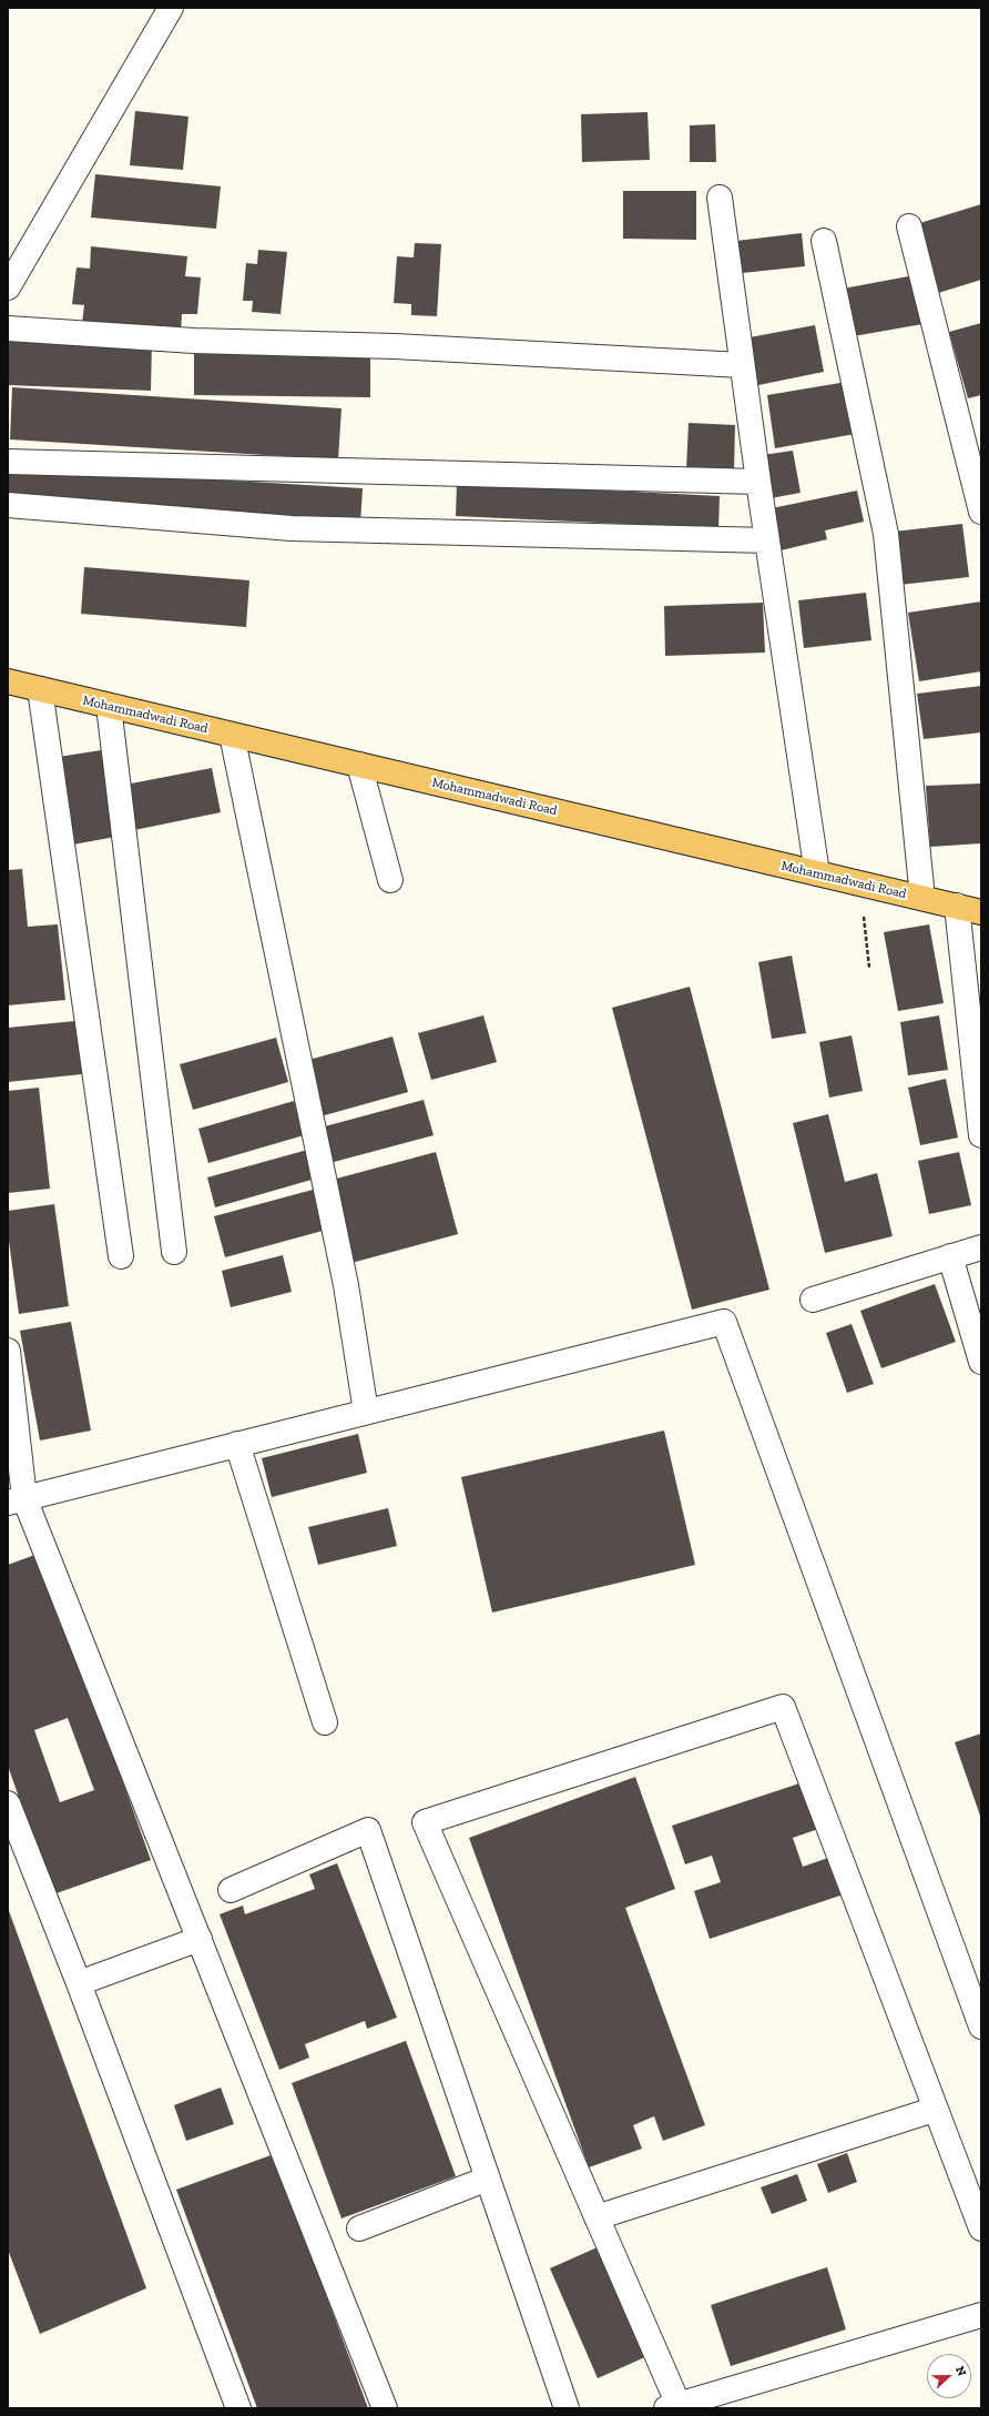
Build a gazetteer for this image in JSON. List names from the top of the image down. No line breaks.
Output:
{"streets":{"main road":["Mohammadwadi Road"]},"north":"right"}
